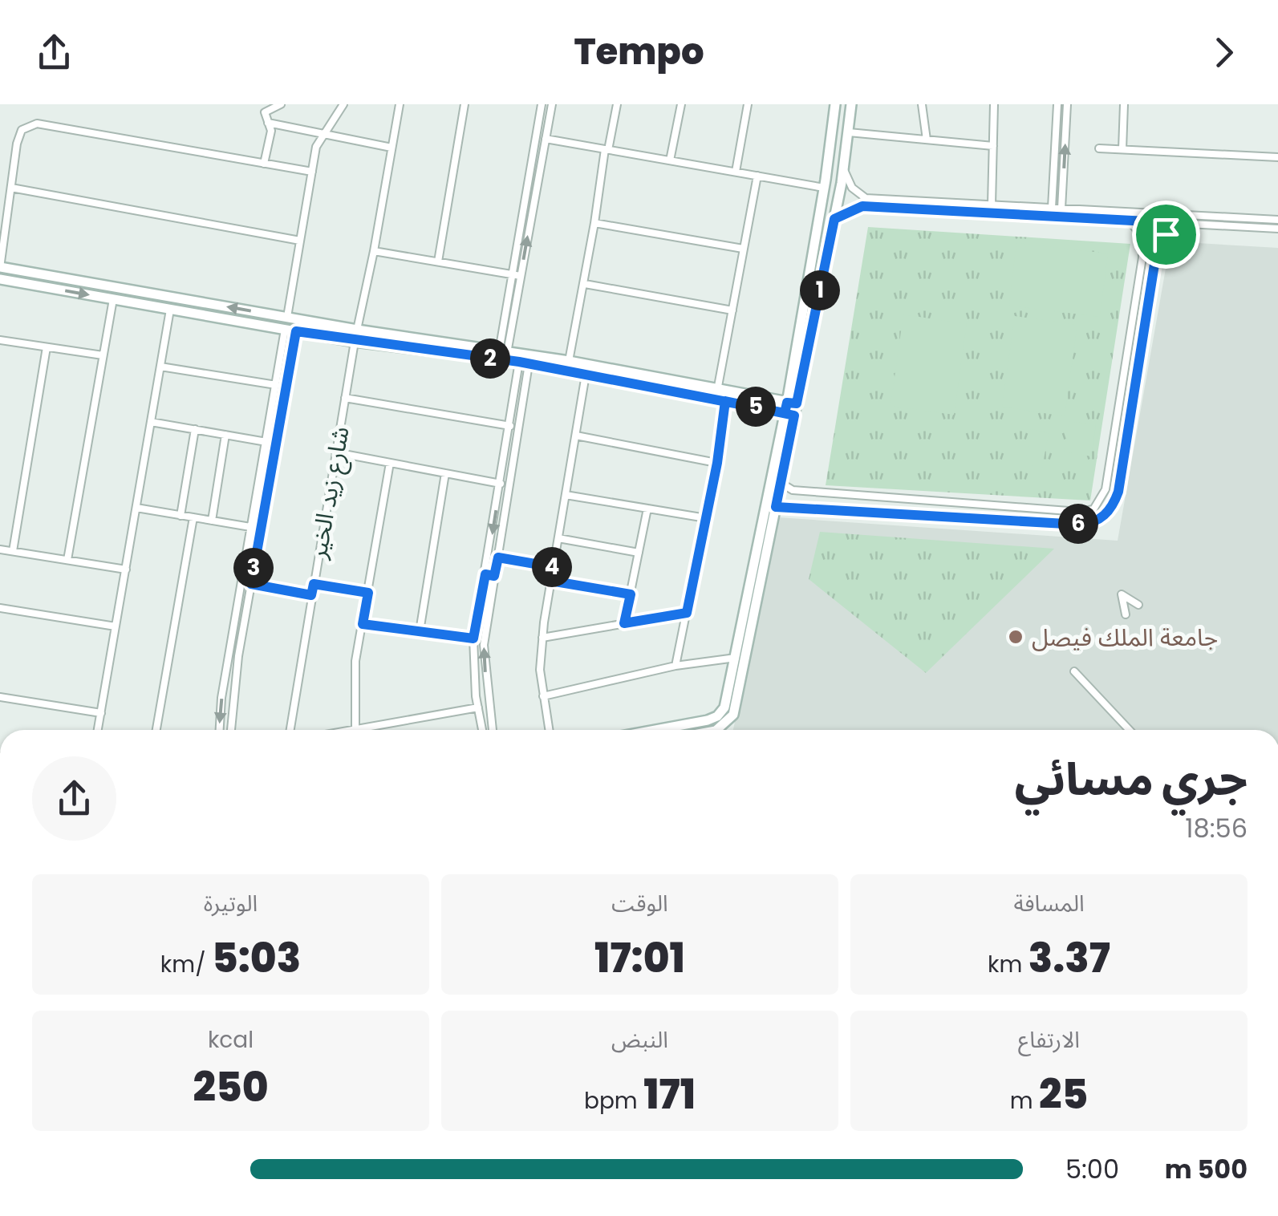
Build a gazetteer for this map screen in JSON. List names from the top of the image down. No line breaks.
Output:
{"streets":{"street":["شارع زيد الخير"]},"places":["جامعة الملك فيصل"],"page":{"header":"Tempo","pins":["1","2","5","6","4","3"],"heading":["جري مسائي","18:56"],"stats":[["المسافة","3.37 km"],["الوقت","17:01"],["الوتيرة","5:03 /km"],["الارتفاع","25 m"],["النبض","171 bpm"],["kcal","250"]],"list":[{"name":"500 m","note":"5:00"}]}}
